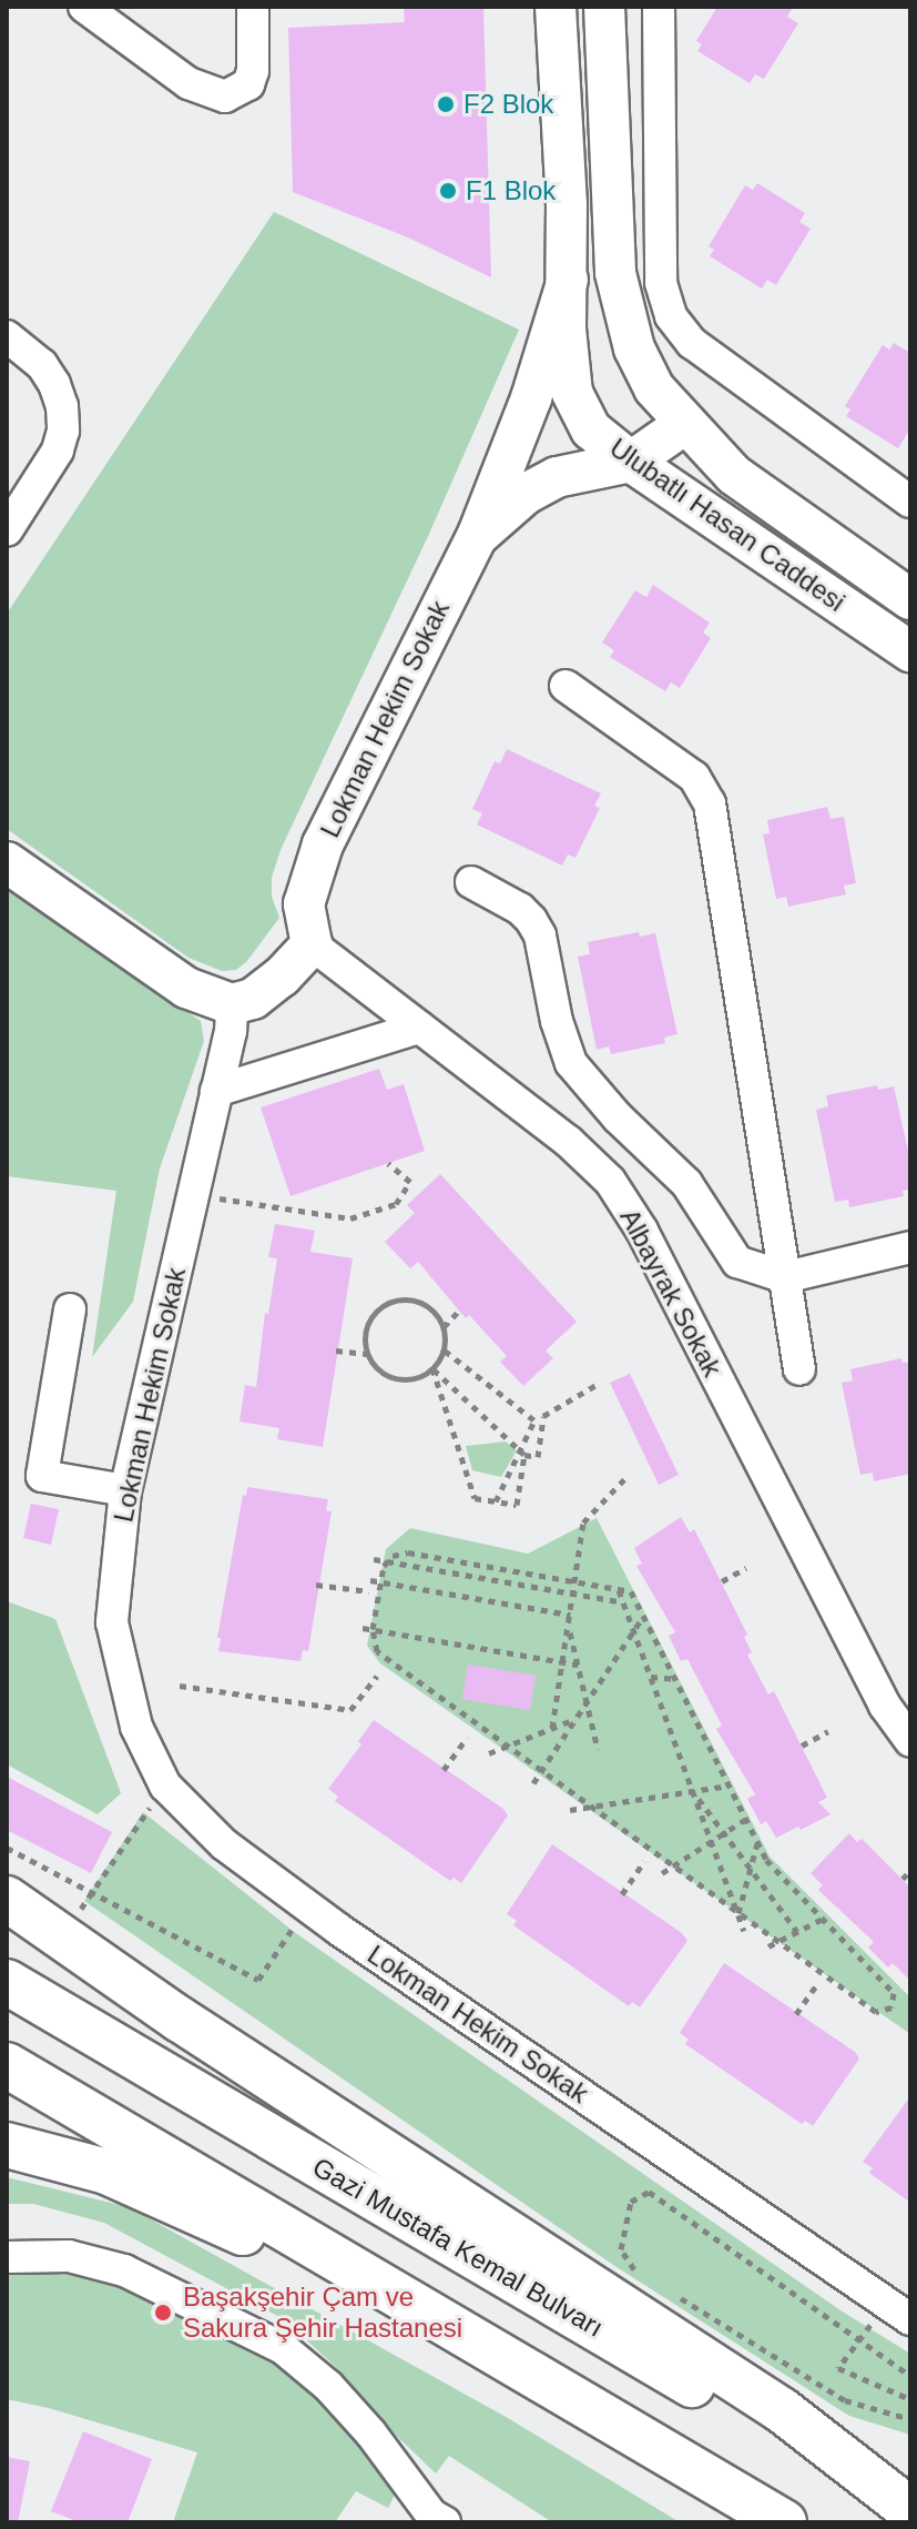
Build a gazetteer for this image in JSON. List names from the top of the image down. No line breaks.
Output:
{"streets":{"highway":["Gazi Mustafa Kemal Bulvarı"],"main road":["Ulubatlı Hasan Caddesi","Lokman Hekim Sokak"],"street":["Albayrak Sokak"]},"crossings":[["Lokman Hekim Sokak","Albayrak Sokak"]],"places":["F2 Blok","F1 Blok","Başakşehir Çam ve Sakura Şehir Hastanesi"]}
